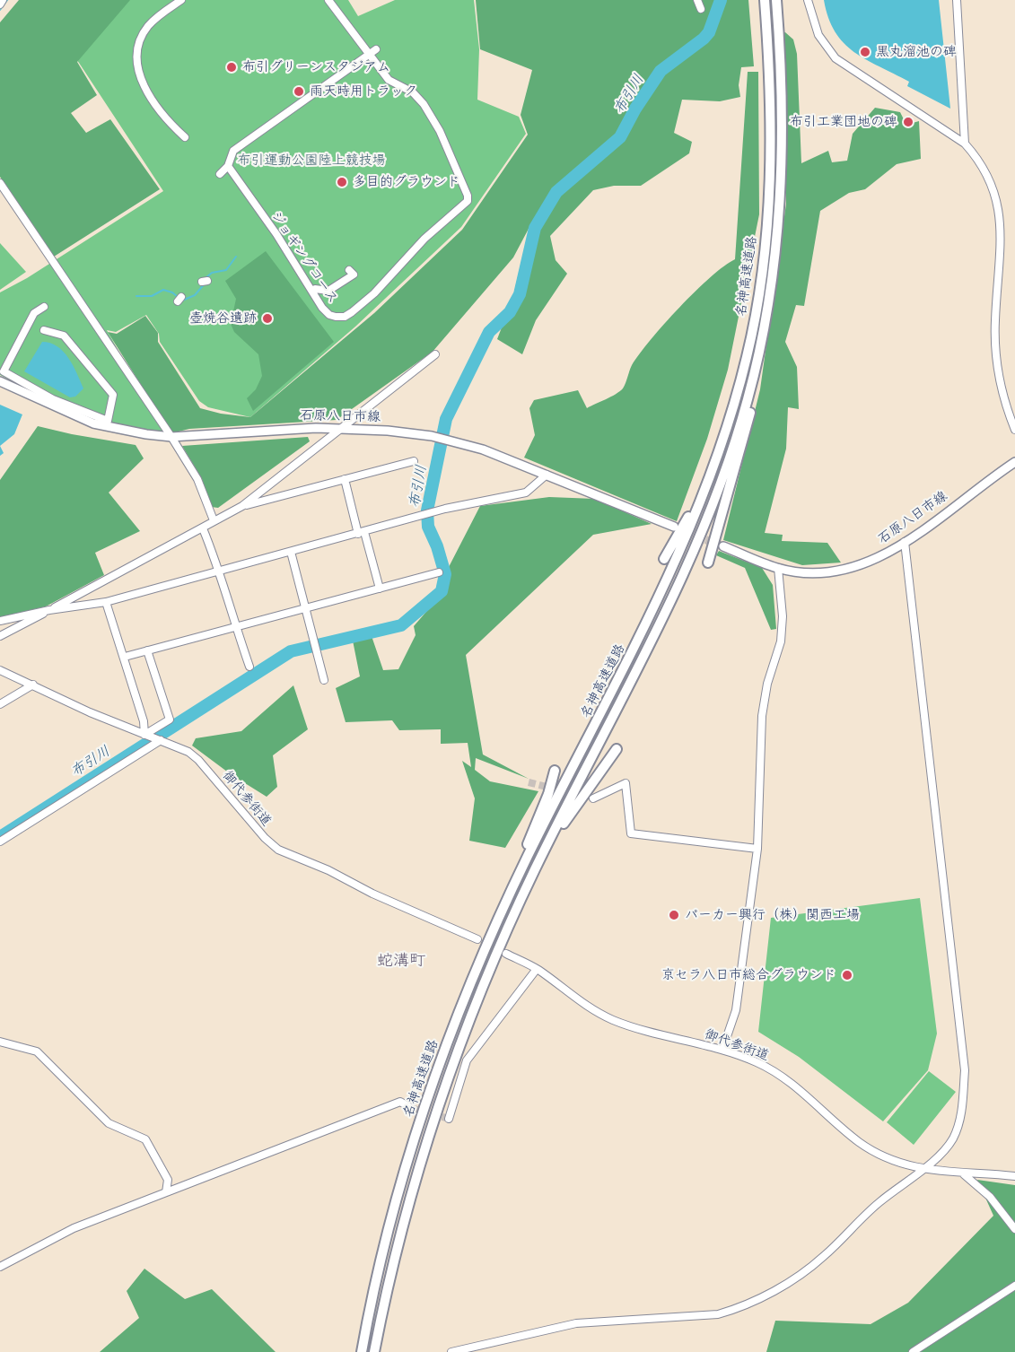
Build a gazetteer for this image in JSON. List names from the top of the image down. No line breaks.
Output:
{"streets":{"highway":["名神高速道路"],"main road":["石原八日市線"],"street":["ジョギングコース","御代参街道"]},"districts":["蛇溝町"],"water":["布引川"],"parks":["布引運動公園陸上競技場"],"places":["黒丸溜池の碑","布引グリーンスタジアム","雨天時用トラック","布引工業団地の碑","多目的グラウンド","壺焼谷遺跡","パーカー興行（株）関西工場","京セラ八日市総合グラウンド"]}
